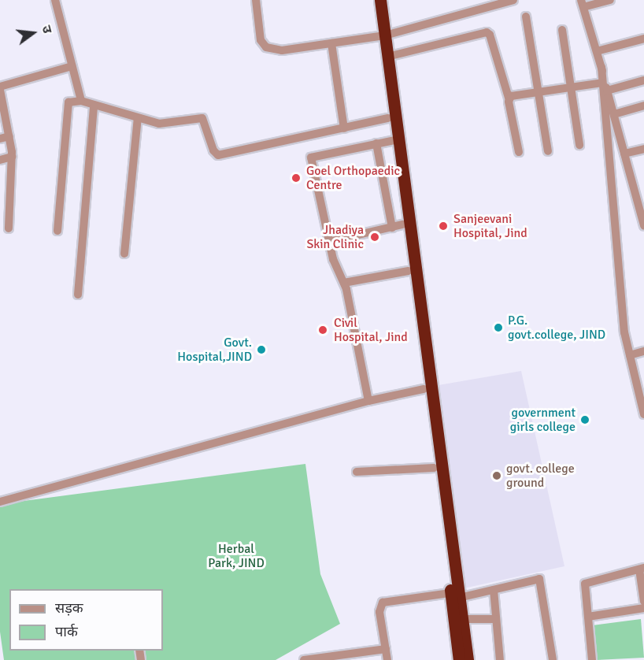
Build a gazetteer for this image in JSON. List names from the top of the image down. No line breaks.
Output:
{"parks":["Herbal Park, JIND"],"places":["Goel Orthopaedic Centre","Sanjeevani Hospital, Jind","Jhadiya Skin Clinic","P.G. govt.college, JIND","Civil Hospital, Jind","Govt. Hospital,JIND","government girls college","govt. college ground"],"legend":["सड़क","पार्क"],"north":"right"}
